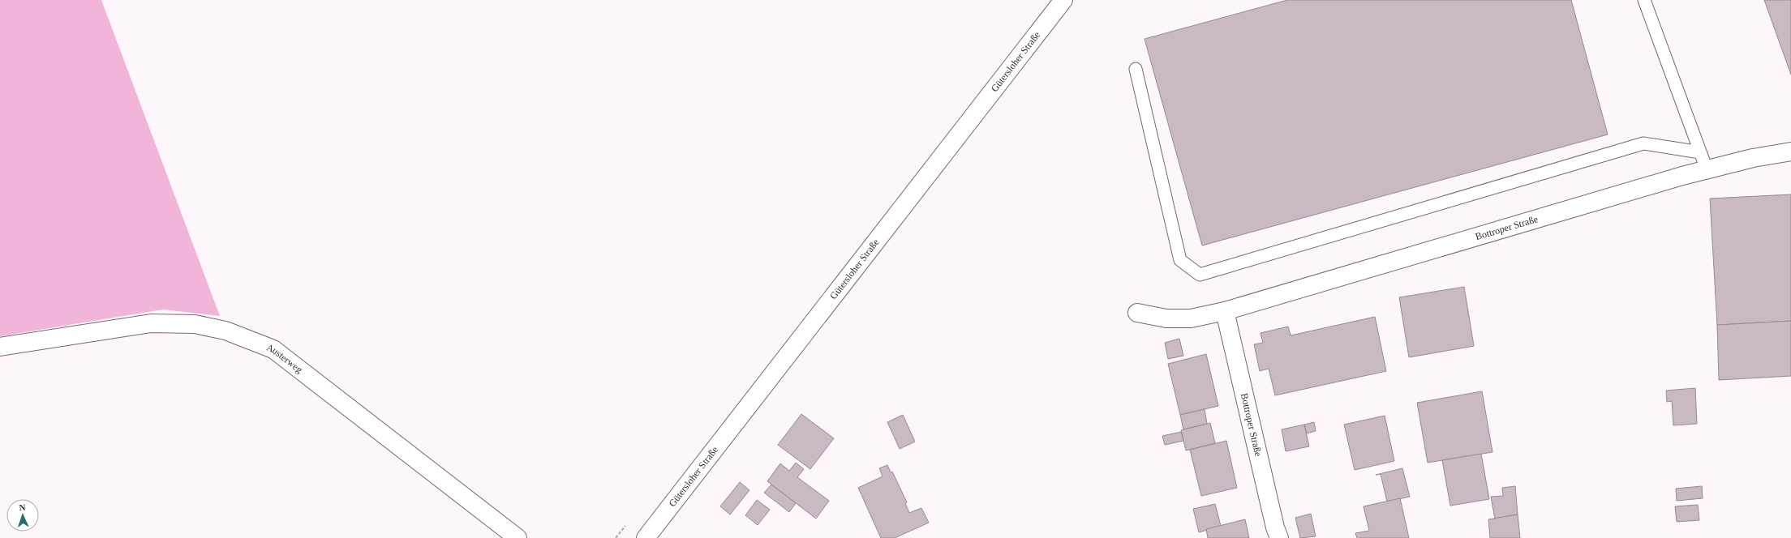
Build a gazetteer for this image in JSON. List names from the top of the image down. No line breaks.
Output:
{"streets":{"street":["Gütersloher Straße","Bottroper Straße","Austerweg"]},"north":"top"}
